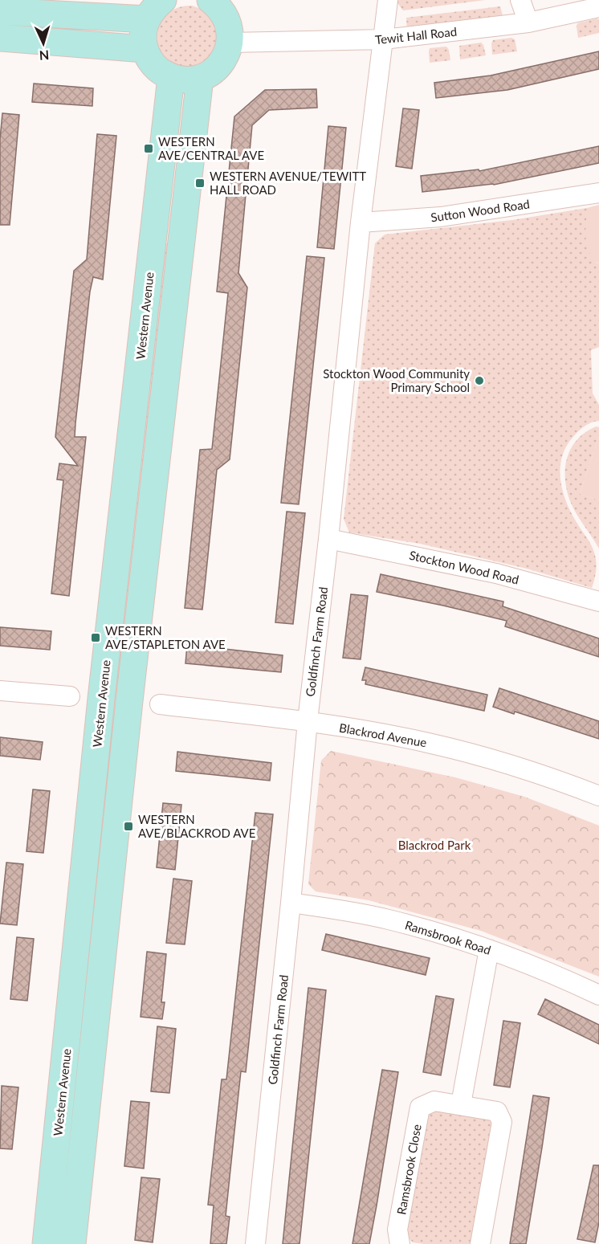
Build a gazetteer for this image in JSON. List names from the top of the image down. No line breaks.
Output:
{"streets":{"street":["Tewit Hall Road","Sutton Wood Road","Western Avenue","Stockton Wood Road","Goldfinch Farm Road","Blackrod Avenue","Ramsbrook Road","Ramsbrook Close"]},"crossings":[["Tewit Hall Road","Goldfinch Farm Road"],["Sutton Wood Road","Goldfinch Farm Road"],["Stockton Wood Road","Goldfinch Farm Road"],["Goldfinch Farm Road","Blackrod Avenue"],["Goldfinch Farm Road","Ramsbrook Road"]],"parks":["Blackrod Park"],"places":{"transit":["WESTERN AVE/CENTRAL AVE","WESTERN AVENUE/TEWITT HALL ROAD","WESTERN AVE/STAPLETON AVE","WESTERN AVE/BLACKROD AVE"],"other":["Stockton Wood Community Primary School"]},"north":"bottom"}
